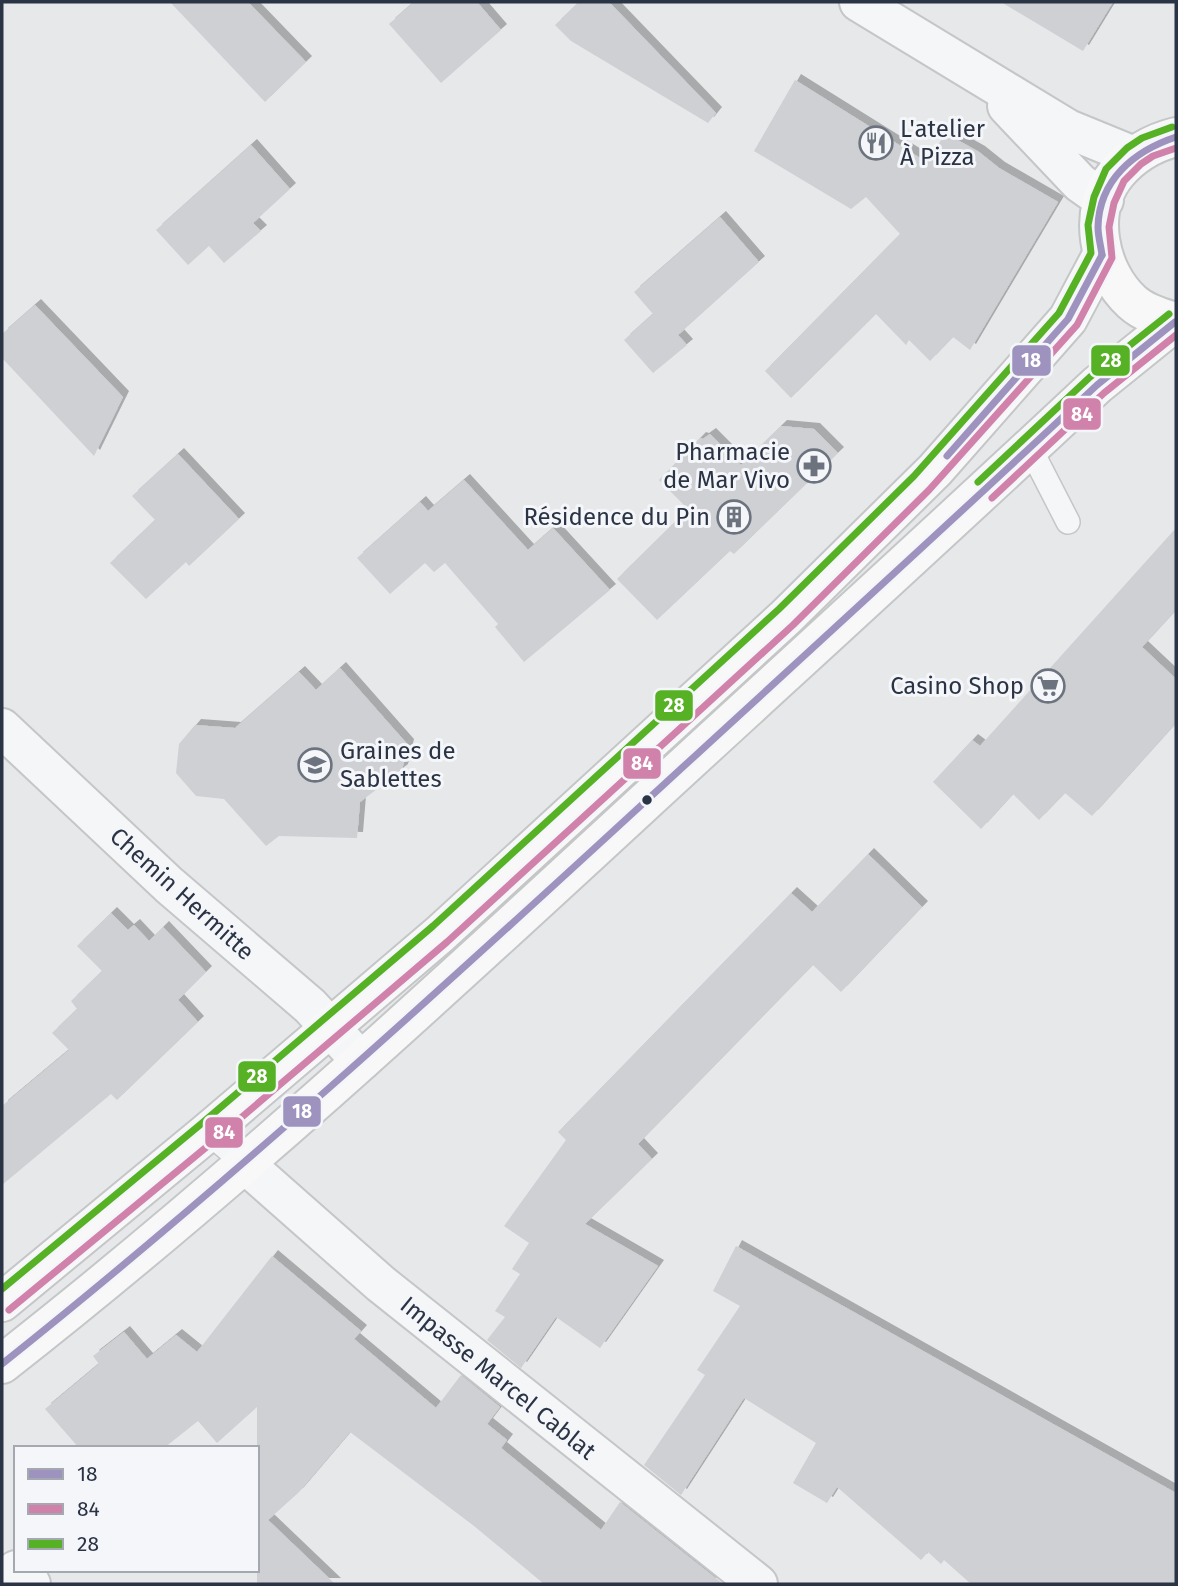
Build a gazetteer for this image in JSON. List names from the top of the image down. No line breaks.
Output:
{"streets":{"street":["Chemin Hermitte","Impasse Marcel Cablat"]},"places":{"restaurant":["L'atelier À Pizza"],"pharmacy":["Pharmacie de Mar Vivo"],"building":["Résidence du Pin"],"supermarket":["Casino Shop"],"school or university":["Graines de Sablettes"]},"lines":["transit line 28","transit line 18","transit line 84"],"legend":["18","84","28"]}
